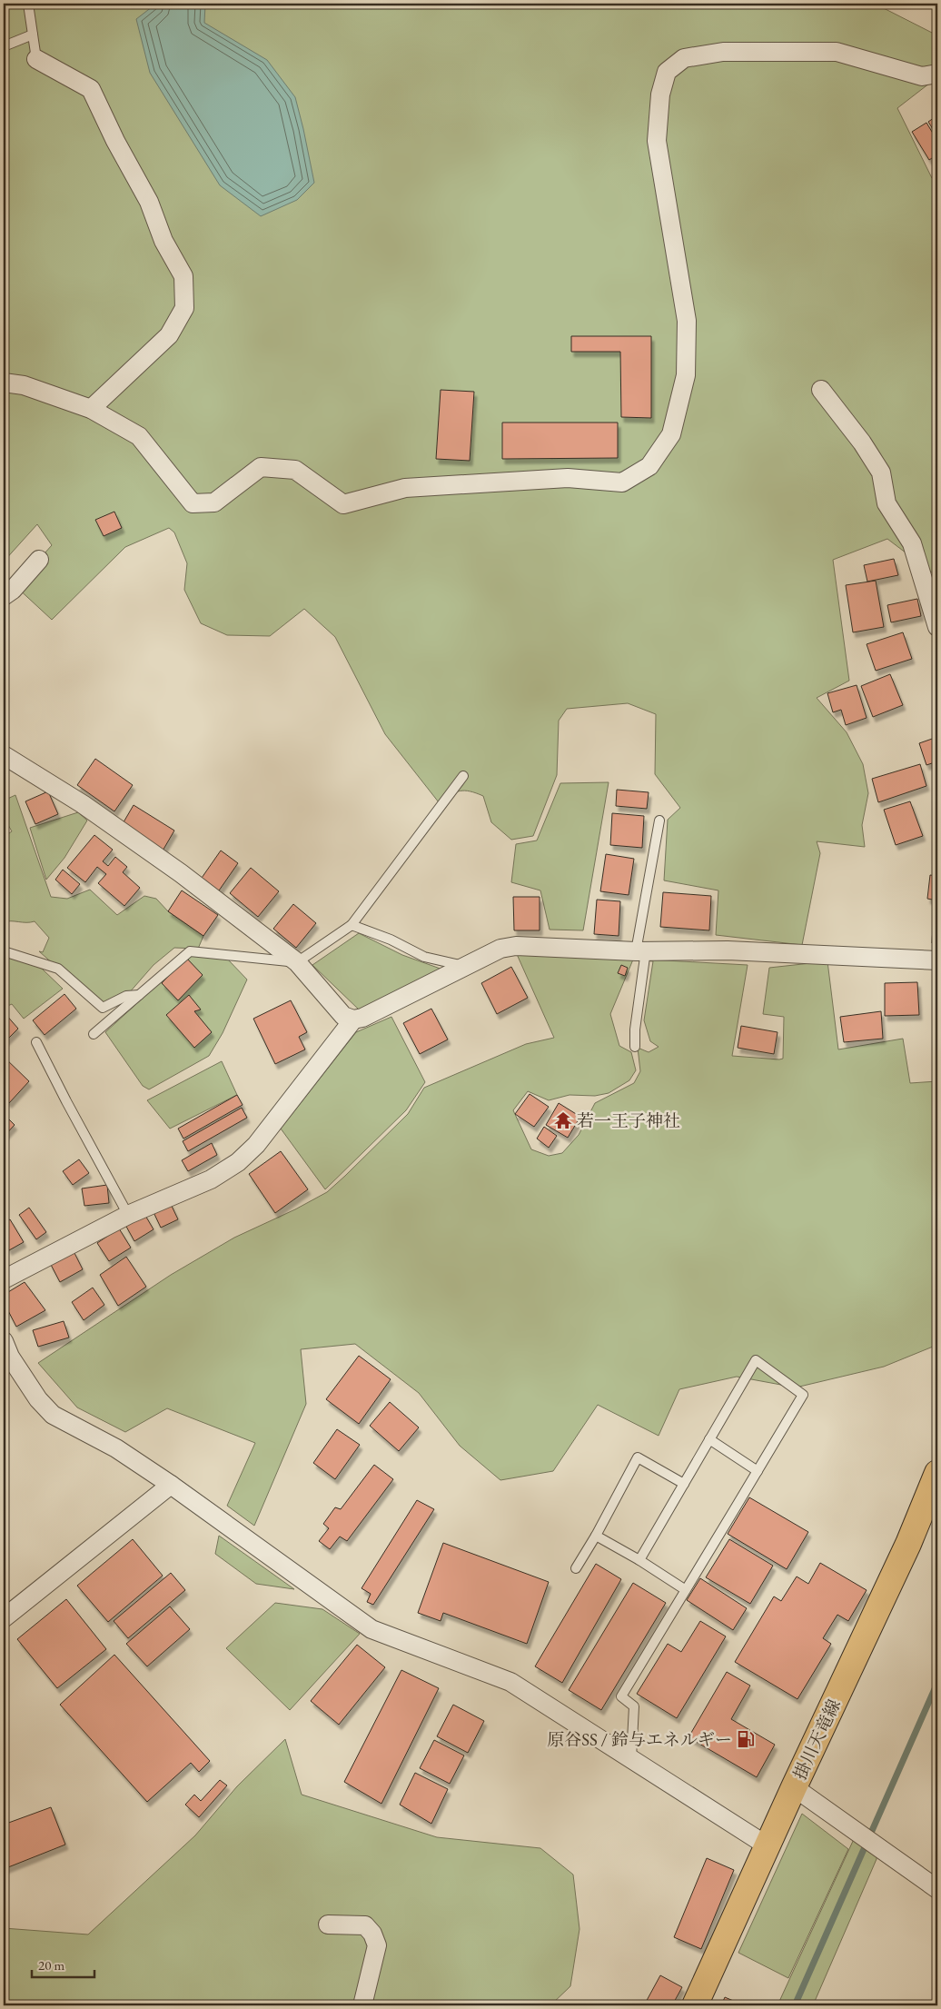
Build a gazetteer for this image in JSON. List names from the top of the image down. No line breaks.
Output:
{"streets":{"main road":["掛川天竜線"]},"places":{"temple":["若一王子神社"],"fuel station":["原谷SS / 鈴与エネルギー"]},"scale_bar":"20 m"}
